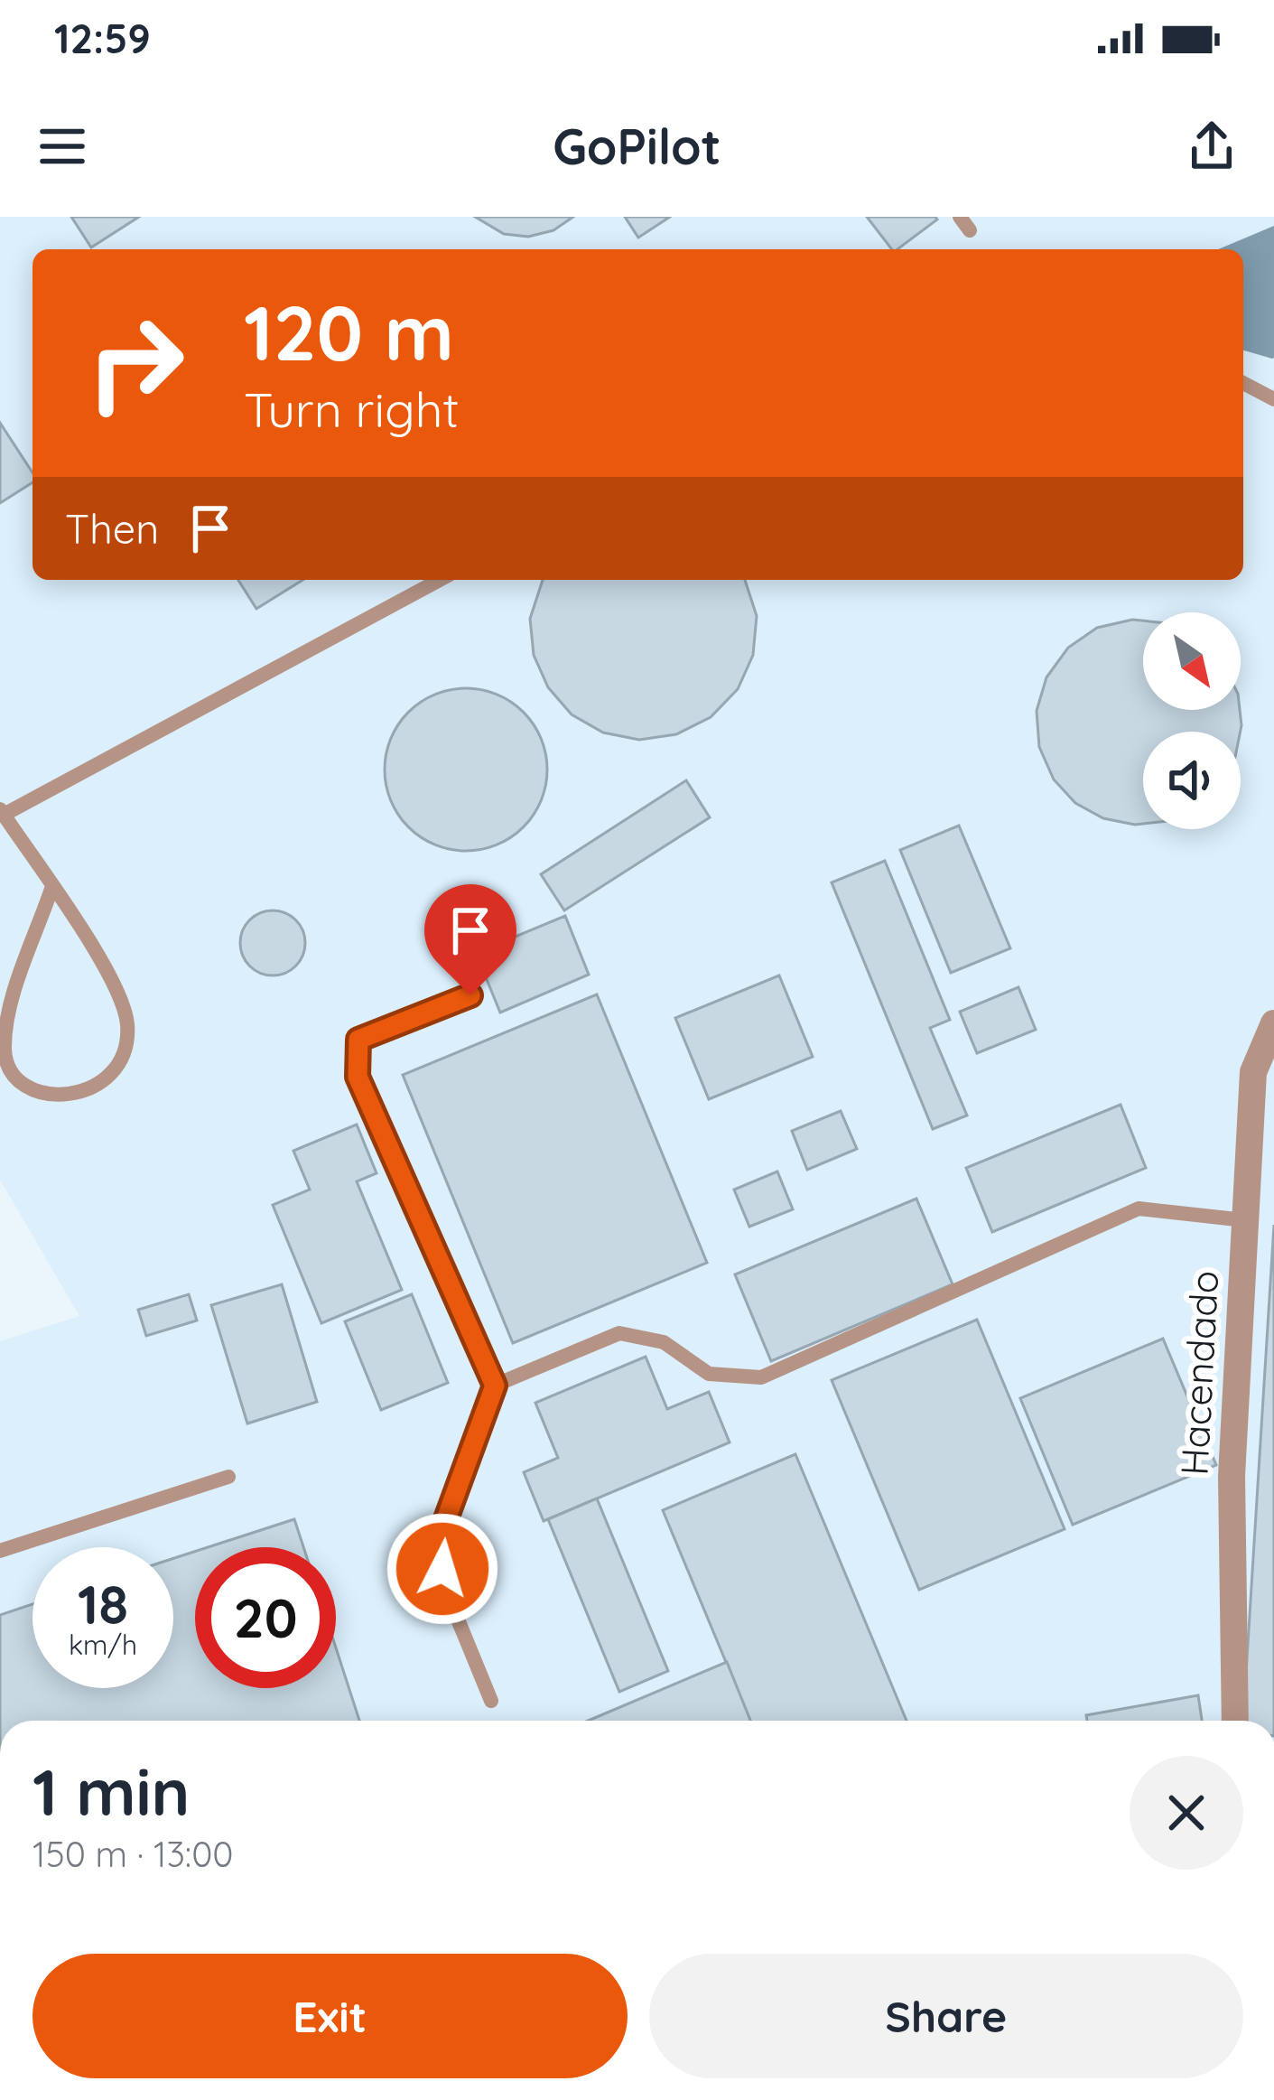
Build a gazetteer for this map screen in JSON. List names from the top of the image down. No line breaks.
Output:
{"streets":{"street":["Hacendado"]},"north":"bottom right","page":{"status":"12:59","header":"GoPilot","turn":["120 m","Turn right"],"then":"Then","speed":"18 km/h","limit":"20","heading":["1 min","150 m · 13:00"],"buttons":["Exit","Share"]}}
